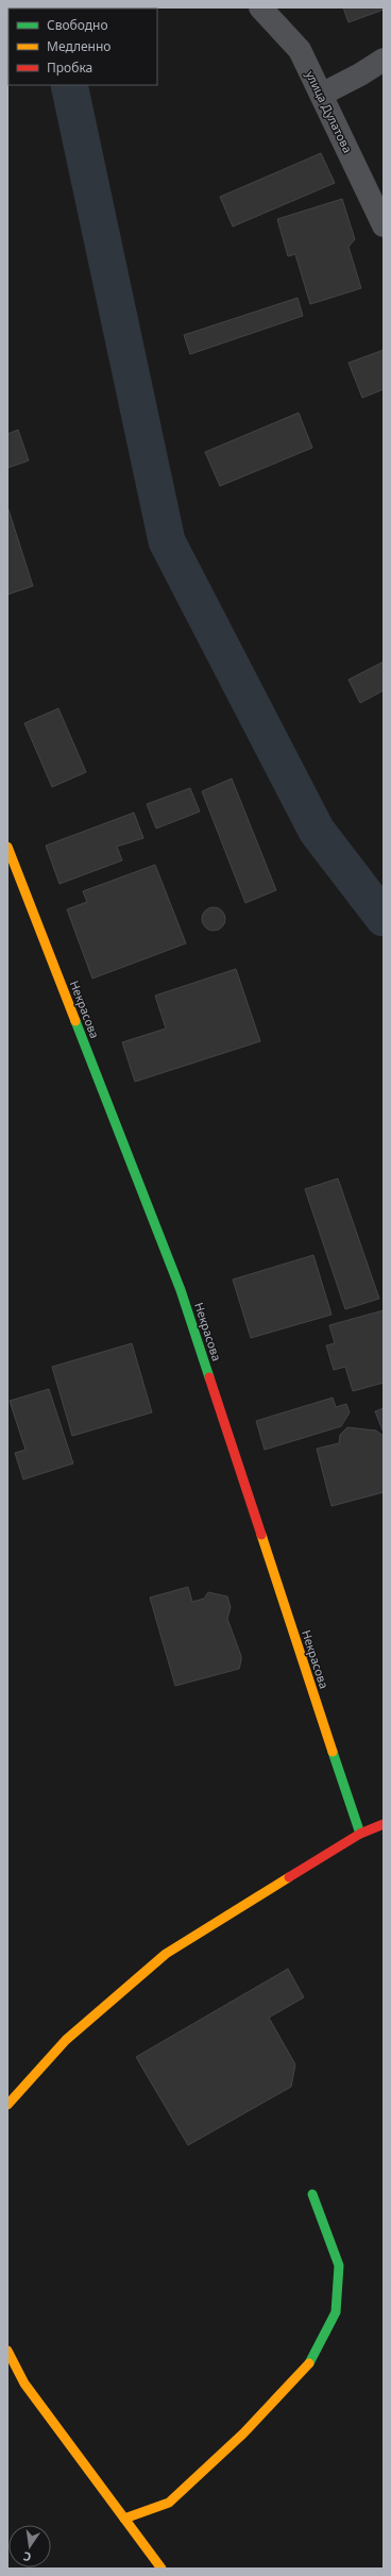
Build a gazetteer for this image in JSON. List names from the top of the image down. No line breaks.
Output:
{"streets":{"street":["улица Дулатова","Некрасова"]},"legend":["Свободно","Медленно","Пробка"],"north":"bottom"}
